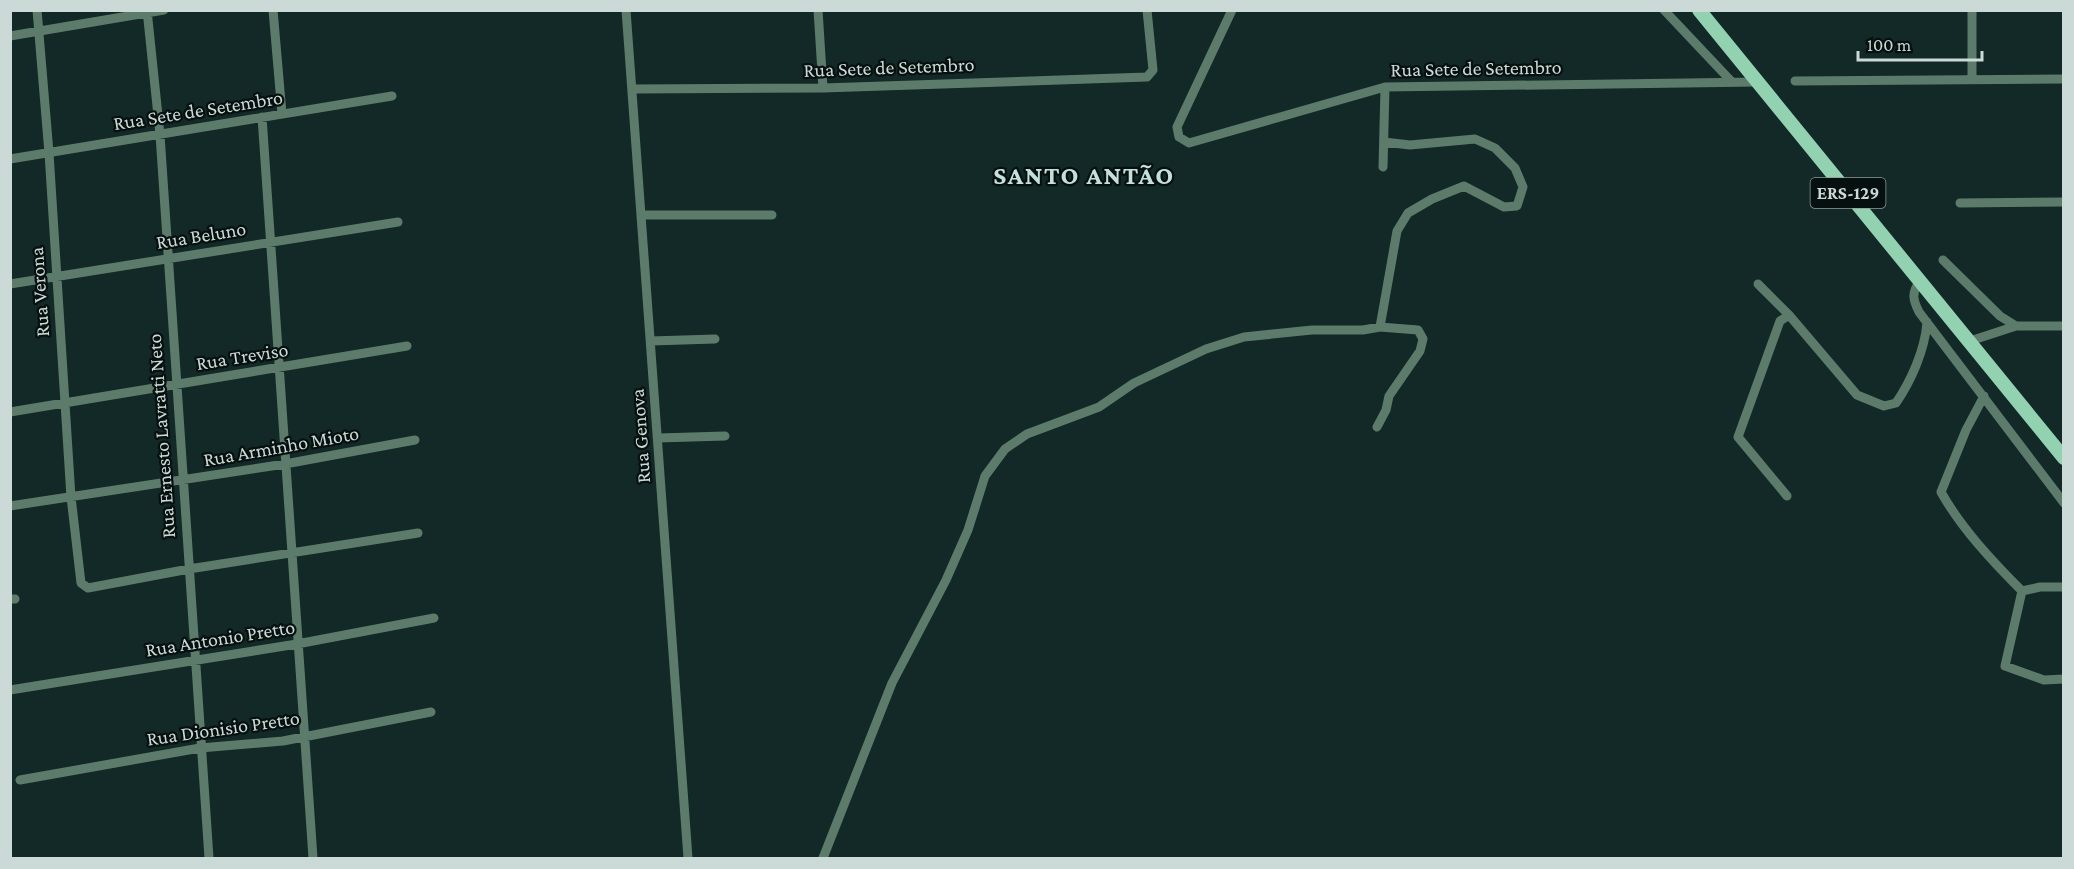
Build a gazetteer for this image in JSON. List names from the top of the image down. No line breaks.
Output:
{"streets":{"main road":["ERS-129"],"street":["Rua Sete de Setembro","Rua Beluno","Rua Verona","Rua Treviso","Rua Ernesto Lavratti Neto","Rua Genova","Rua Arminho Mioto","Rua Antonio Pretto","Rua Dionisio Pretto"]},"crossings":[["Rua Sete de Setembro","ERS-129"],["Rua Sete de Setembro","Rua Verona"],["Rua Sete de Setembro","Rua Ernesto Lavratti Neto"],["Rua Sete de Setembro","Rua Genova"],["Rua Beluno","Rua Verona"],["Rua Beluno","Rua Ernesto Lavratti Neto"],["Rua Verona","Rua Treviso"],["Rua Verona","Rua Ernesto Lavratti Neto"],["Rua Verona","Rua Arminho Mioto"],["Rua Treviso","Rua Ernesto Lavratti Neto"],["Rua Ernesto Lavratti Neto","Rua Arminho Mioto"],["Rua Ernesto Lavratti Neto","Rua Antonio Pretto"],["Rua Ernesto Lavratti Neto","Rua Dionisio Pretto"]],"districts":["SANTO ANTÃO"],"scale_bar":"100 m"}
